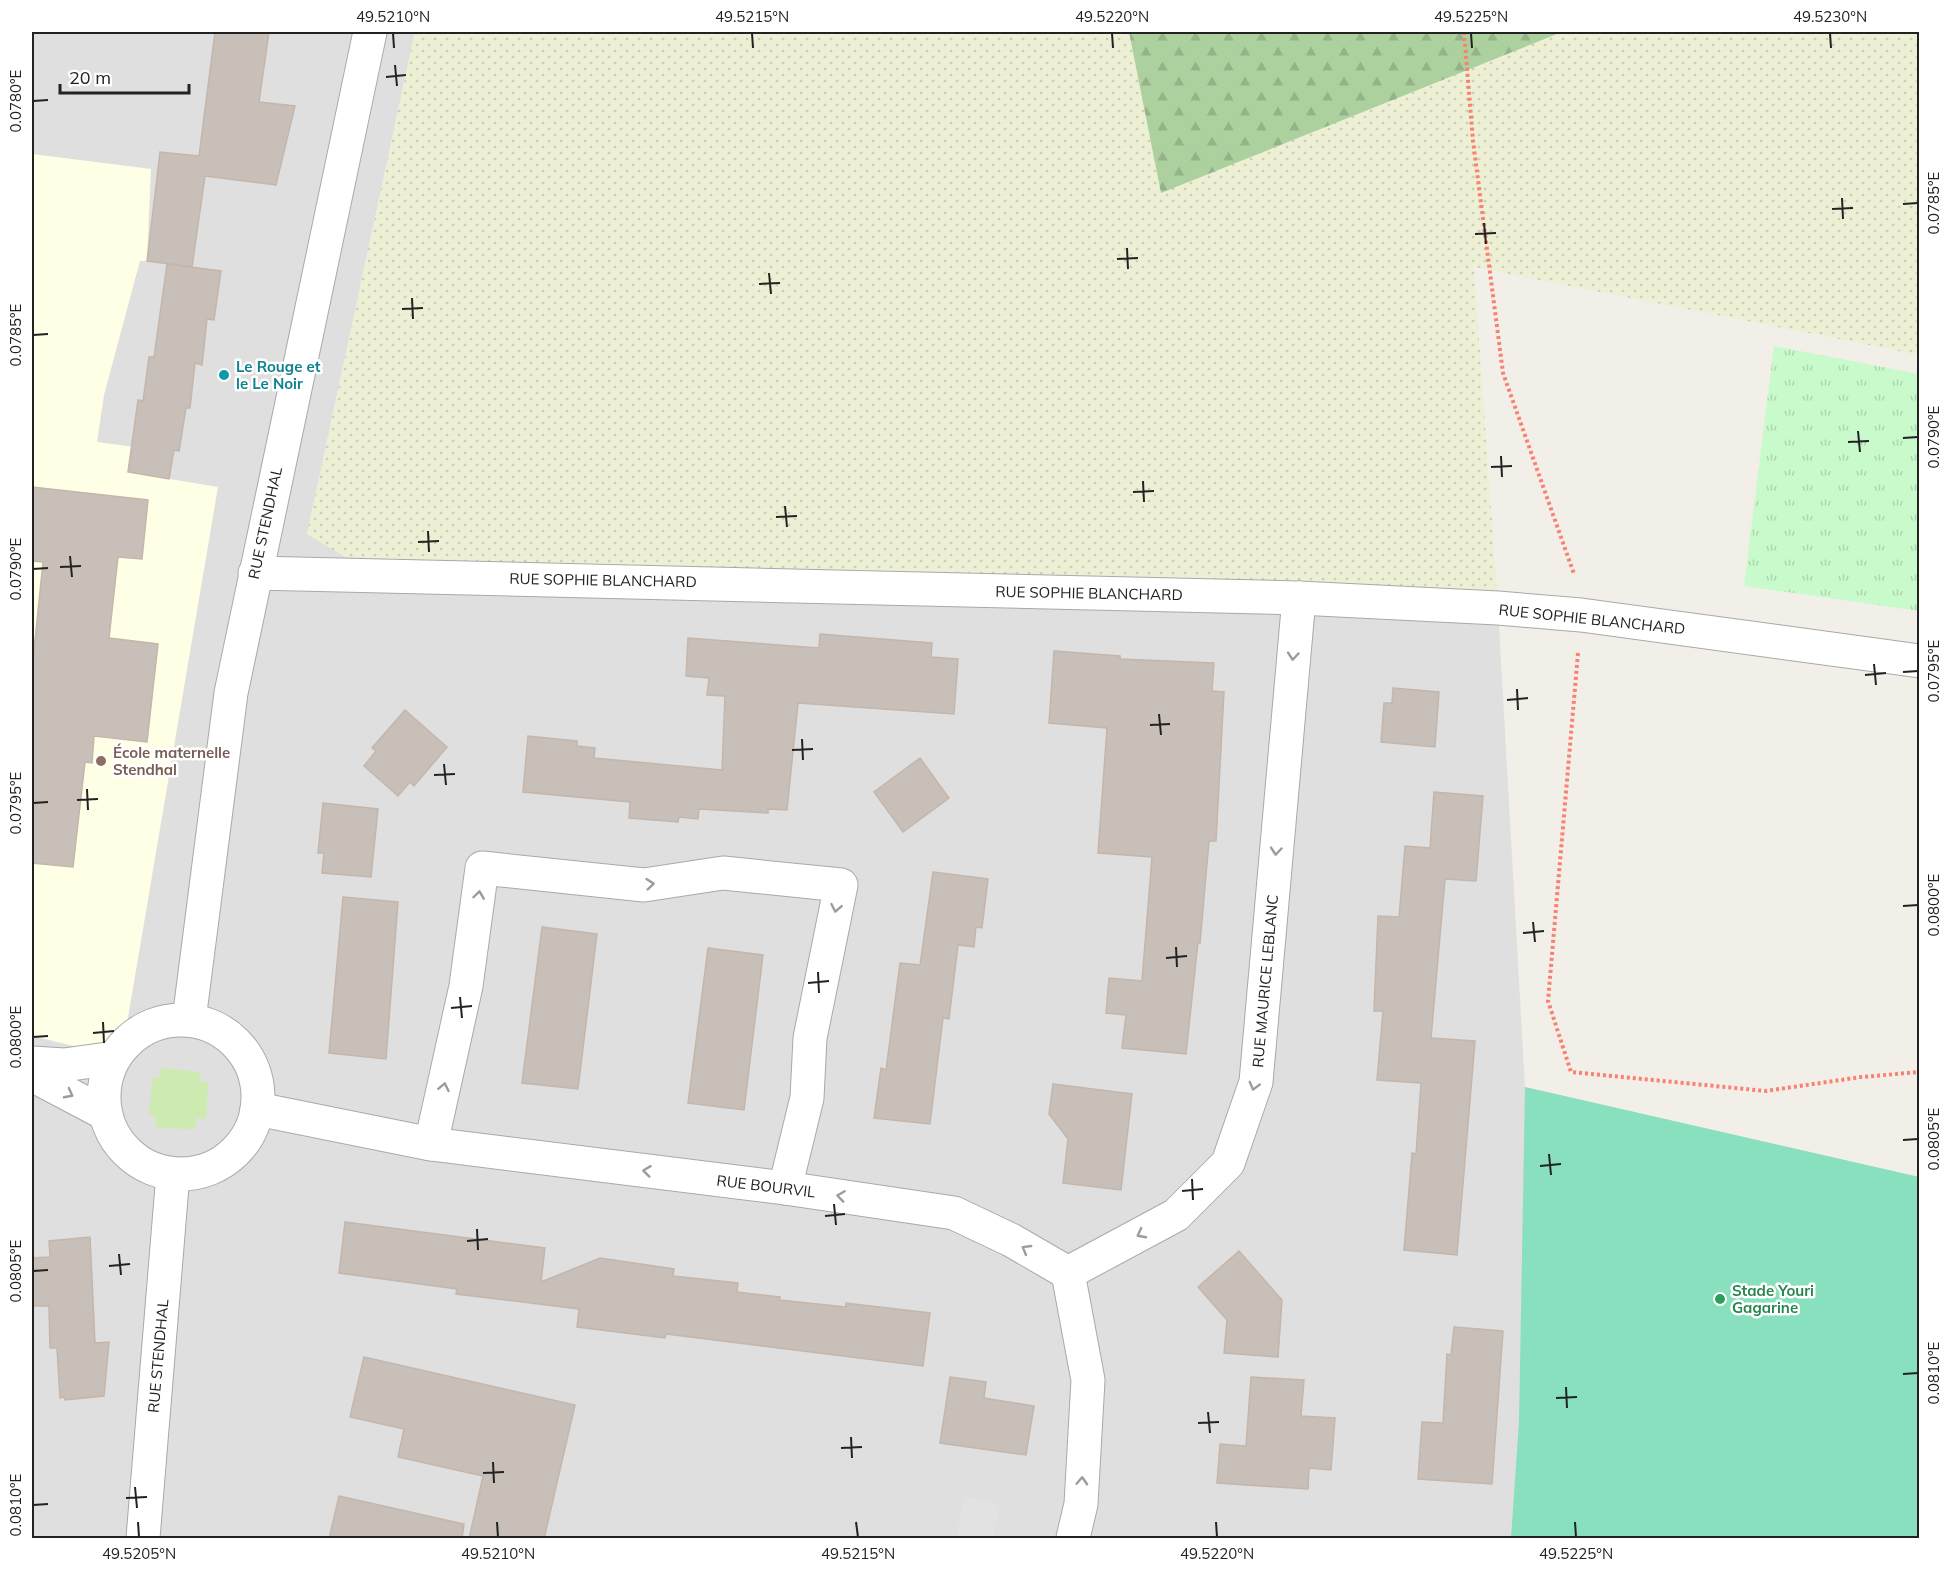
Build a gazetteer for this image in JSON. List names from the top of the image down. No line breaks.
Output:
{"streets":{"street":["RUE STENDHAL","RUE SOPHIE BLANCHARD","RUE MAURICE LEBLANC","RUE BOURVIL"]},"crossings":[["RUE STENDHAL","RUE SOPHIE BLANCHARD"],["RUE STENDHAL","RUE BOURVIL"],["RUE SOPHIE BLANCHARD","RUE MAURICE LEBLANC"],["RUE MAURICE LEBLANC","RUE BOURVIL"]],"one_way":["RUE MAURICE LEBLANC","RUE BOURVIL"],"places":["Le Rouge et le Le Noir","École maternelle Stendhal","Stade Youri Gagarine"],"scale_bar":"20 m","coordinates":["49.5210°N","49.5215°N","49.5220°N","49.5225°N","49.5230°N","0.0780°E","0.0785°E","0.0790°E","0.0795°E","0.0800°E","0.0805°E","0.0810°E","49.5205°N"]}
